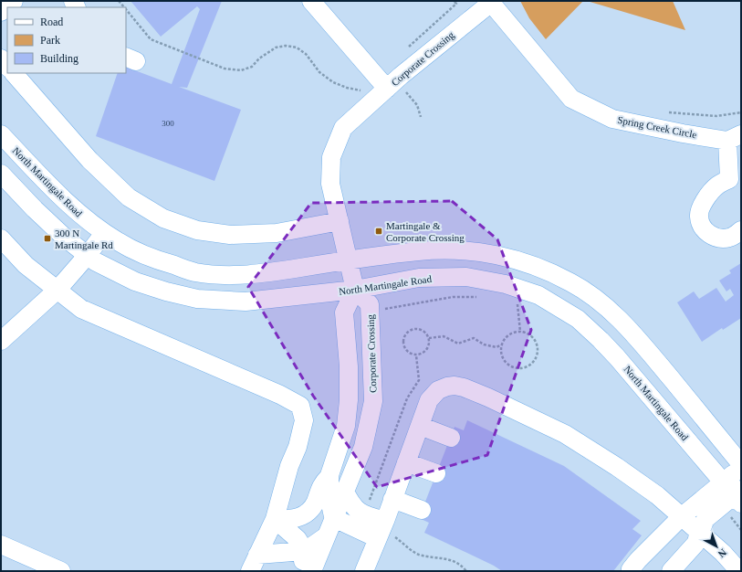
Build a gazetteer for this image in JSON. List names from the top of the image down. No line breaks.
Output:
{"streets":{"street":["Corporate Crossing","Spring Creek Circle","North Martingale Road"]},"crossings":[["Corporate Crossing","Spring Creek Circle"],["Corporate Crossing","North Martingale Road"]],"places":{"transit":["Martingale & Corporate Crossing","300 N Martingale Rd"]},"house_numbers":["300"],"legend":["Road","Park","Building"],"north":"bottom right"}
